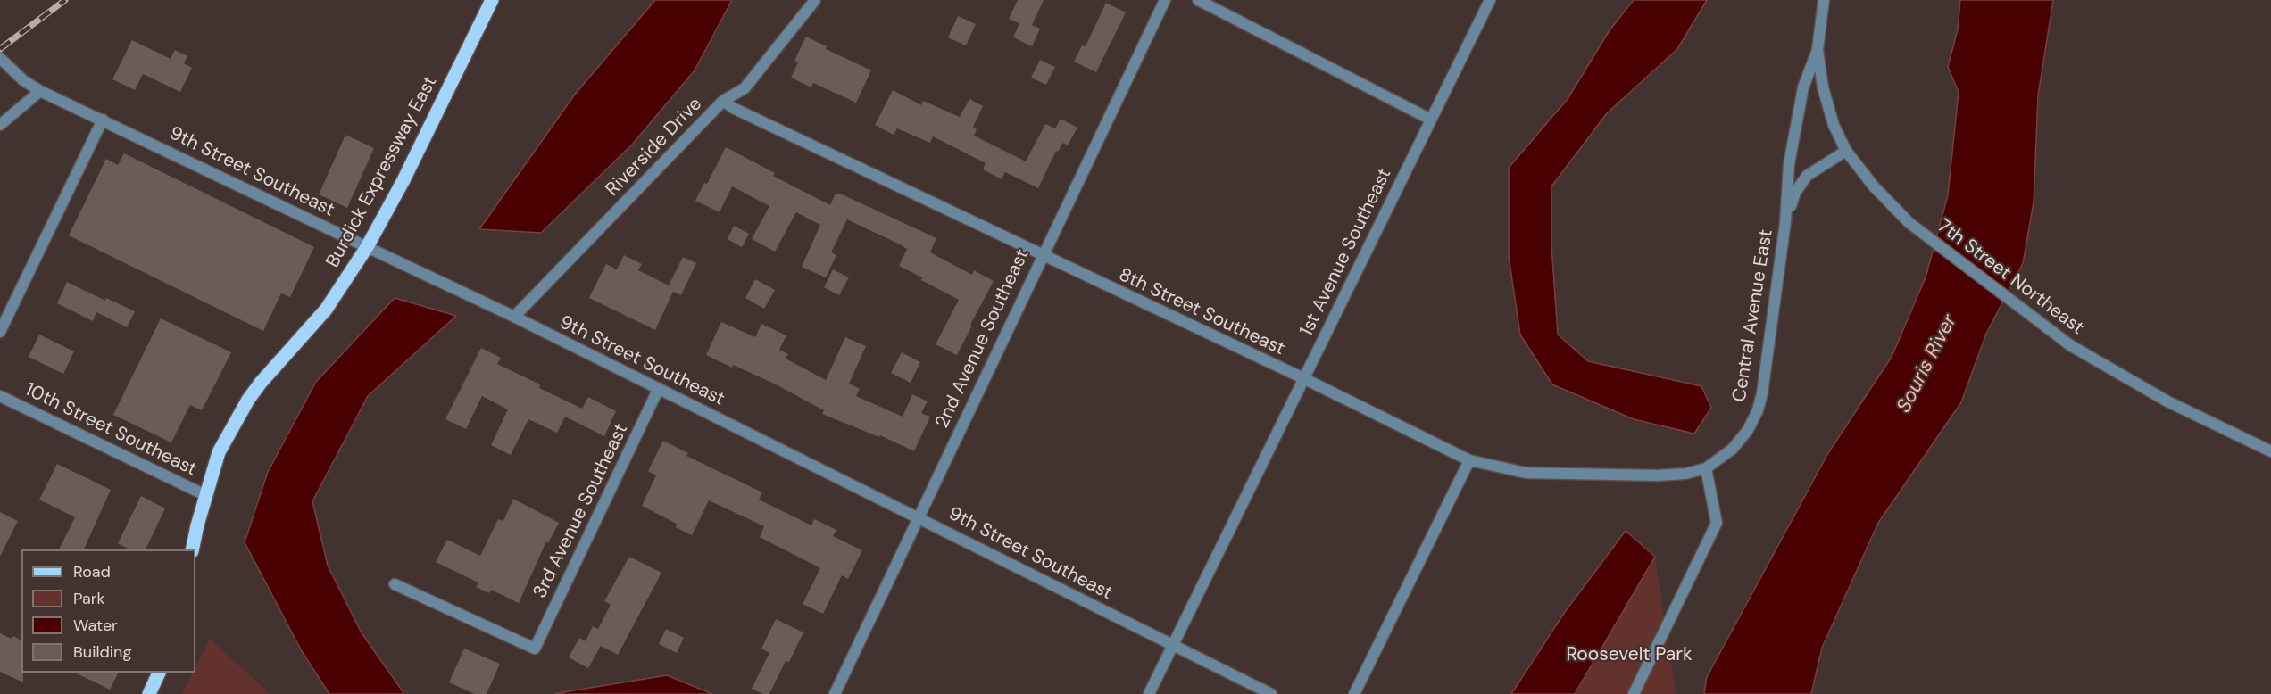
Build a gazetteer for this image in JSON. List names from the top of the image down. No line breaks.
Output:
{"streets":{"main road":["Burdick Expressway East"],"street":["Riverside Drive","9th Street Southeast","1st Avenue Southeast","7th Street Northeast","8th Street Southeast","Central Avenue East","2nd Avenue Southeast","10th Street Southeast","3rd Avenue Southeast"]},"crossings":[["Riverside Drive","9th Street Southeast"],["Riverside Drive","8th Street Southeast"],["9th Street Southeast","Burdick Expressway East"],["9th Street Southeast","1st Avenue Southeast"],["9th Street Southeast","2nd Avenue Southeast"],["9th Street Southeast","3rd Avenue Southeast"],["Burdick Expressway East","10th Street Southeast"],["1st Avenue Southeast","8th Street Southeast"],["7th Street Northeast","Central Avenue East"],["8th Street Southeast","Central Avenue East"],["8th Street Southeast","2nd Avenue Southeast"]],"water":["Souris River"],"parks":["Roosevelt Park"],"legend":["Road","Park","Water","Building"]}
